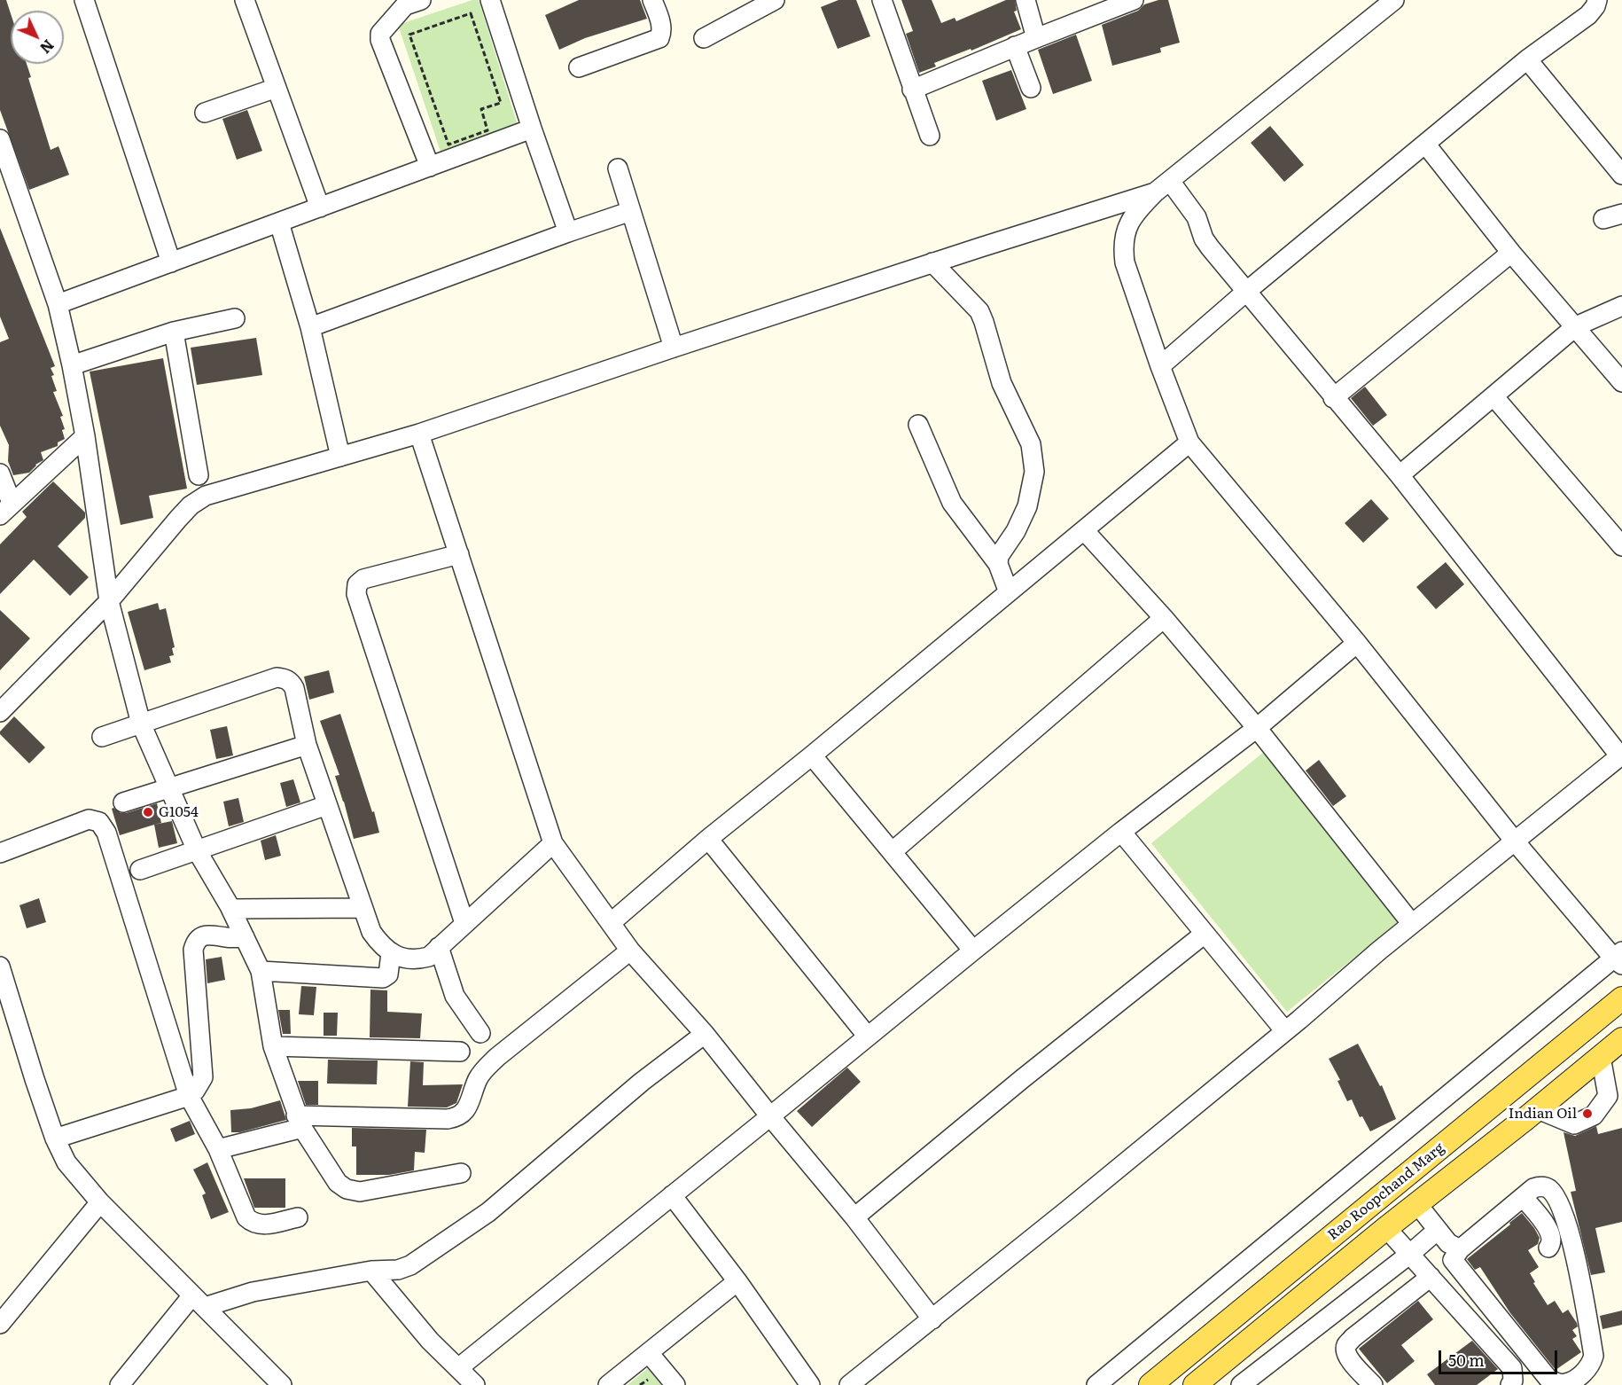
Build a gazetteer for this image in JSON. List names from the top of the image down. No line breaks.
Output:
{"streets":{"main road":["Rao Roopchand Marg"]},"places":["G1054","Indian Oil"],"scale_bar":"50 m","north":"bottom right"}
